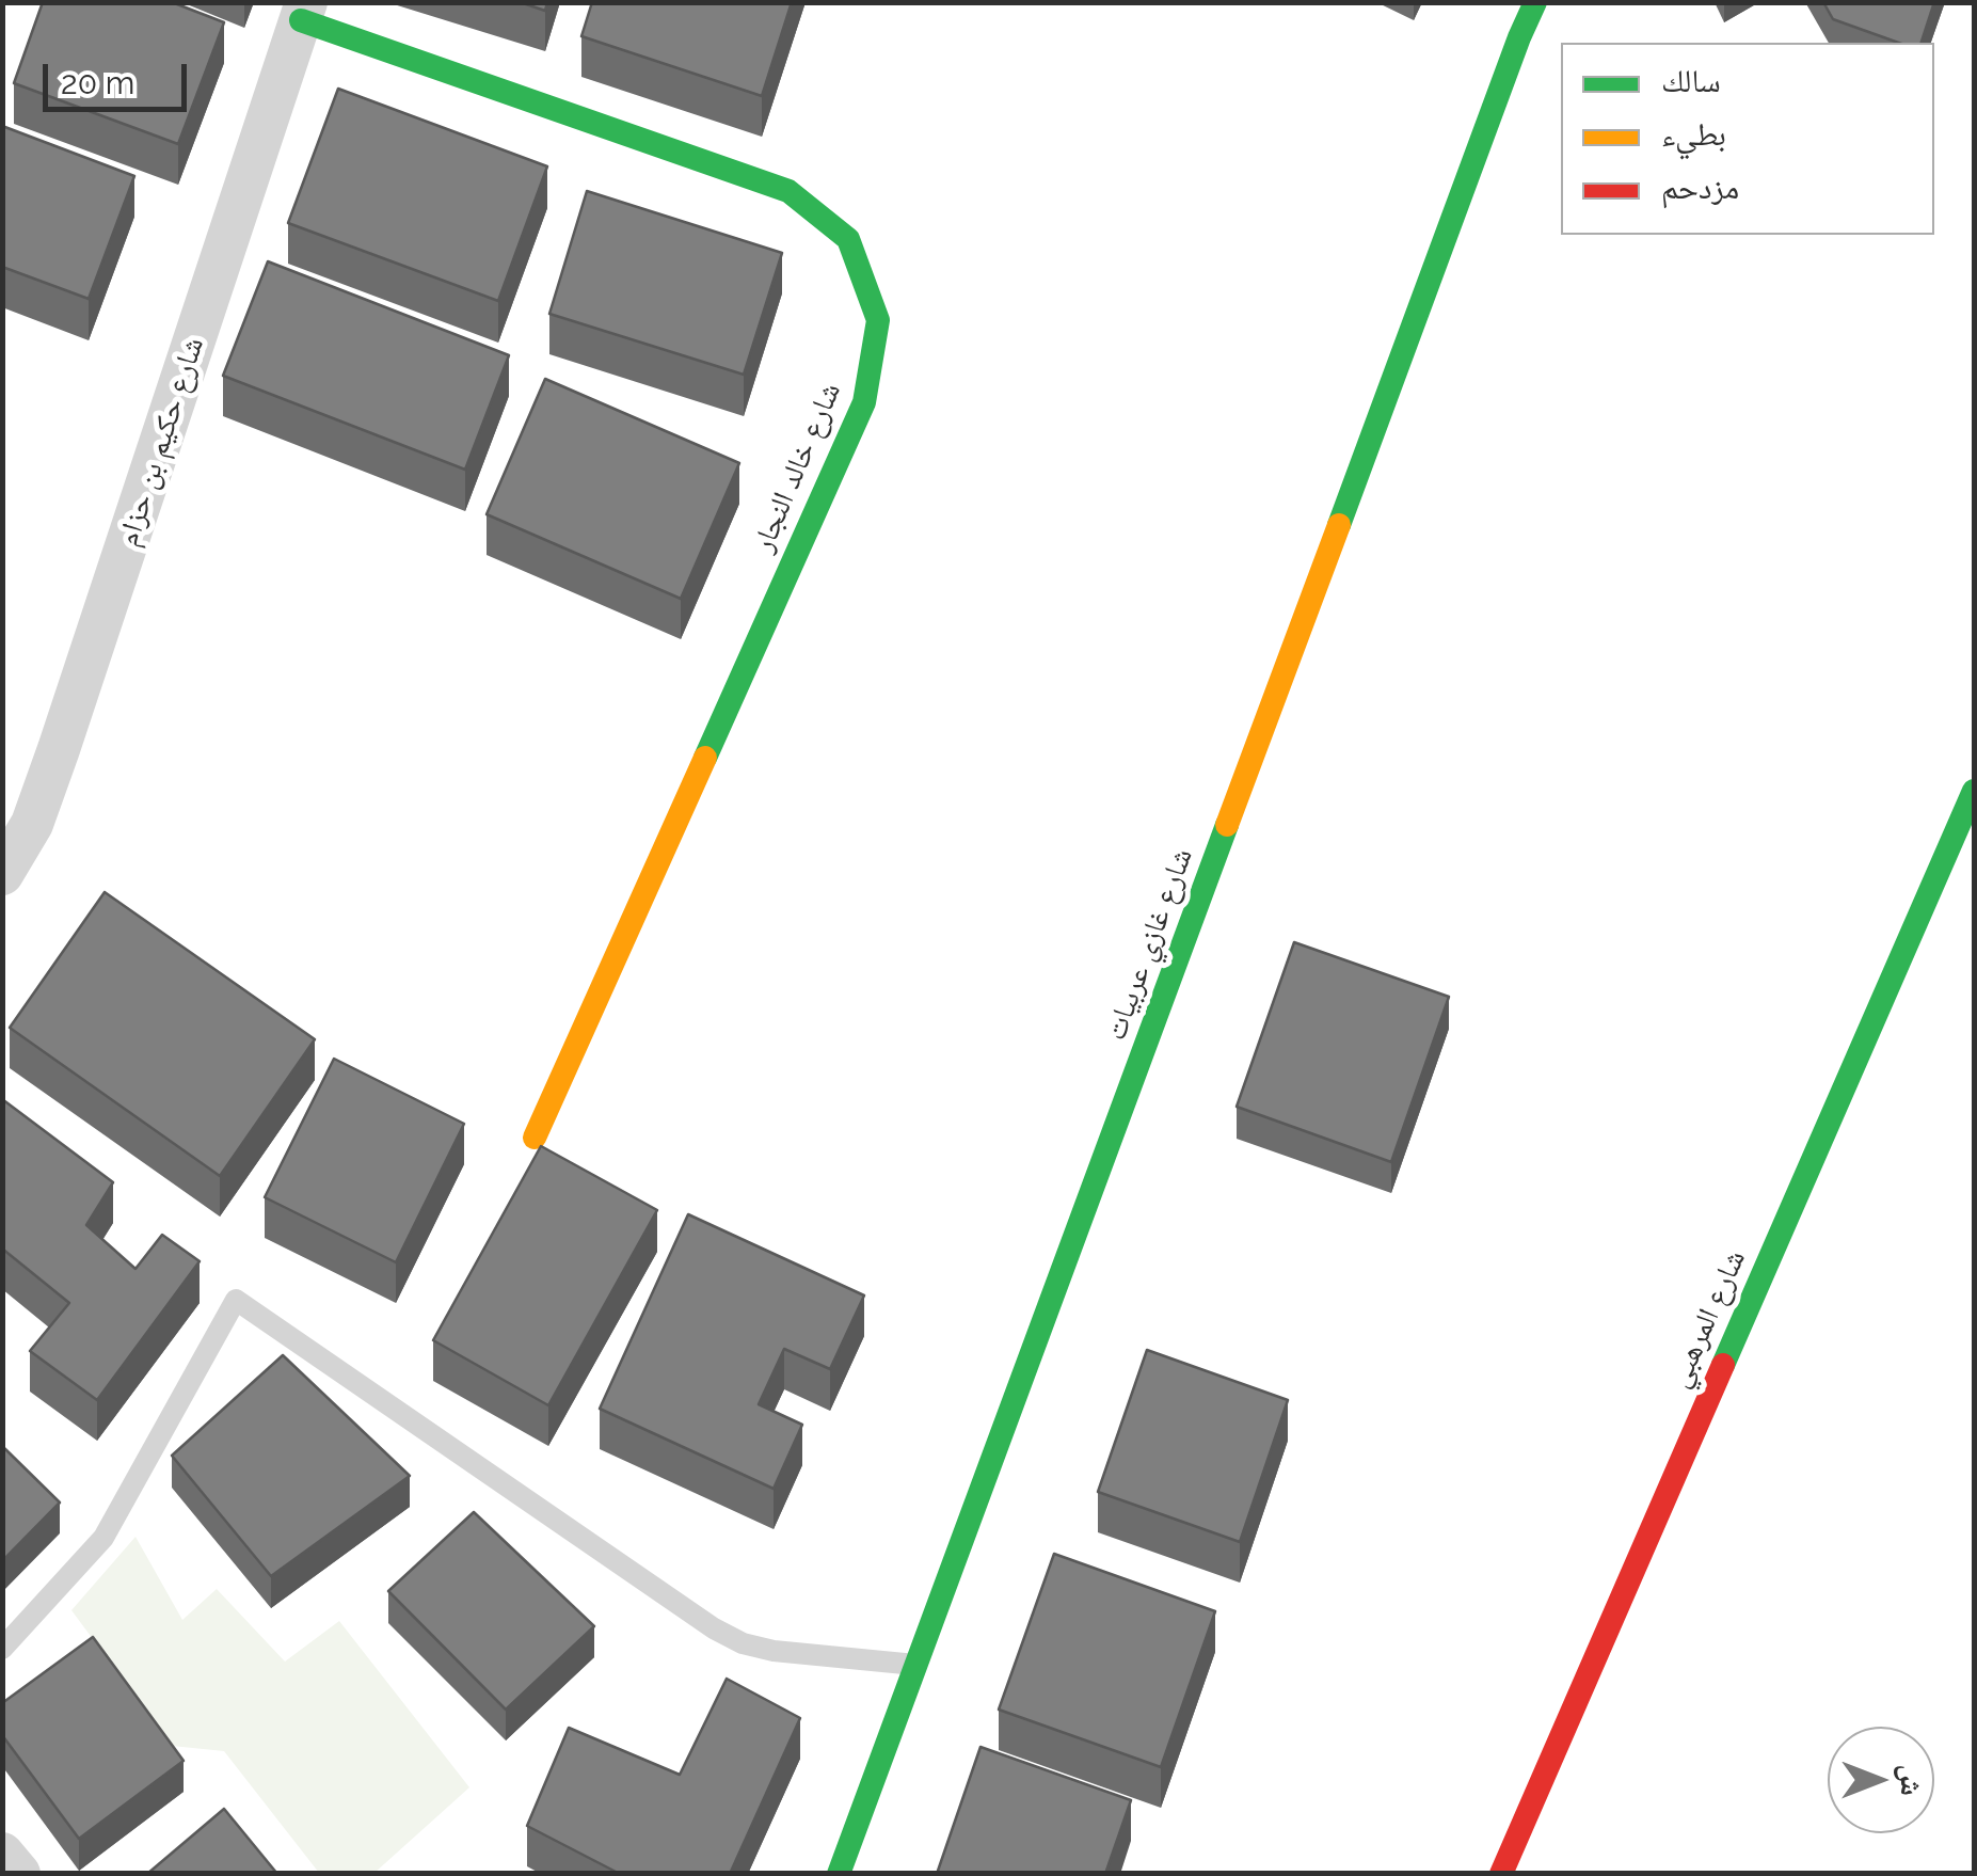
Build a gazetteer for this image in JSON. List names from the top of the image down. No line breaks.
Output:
{"streets":{"street":["شارع حكيم بن حزام","شارع خالد النجار","شارع غازي عربيات","شارع المرهبي"]},"crossings":[["شارع حكيم بن حزام","شارع خالد النجار"]],"legend":["سالك","بطيء","مزدحم"],"scale_bar":"20 m","north":"right"}
